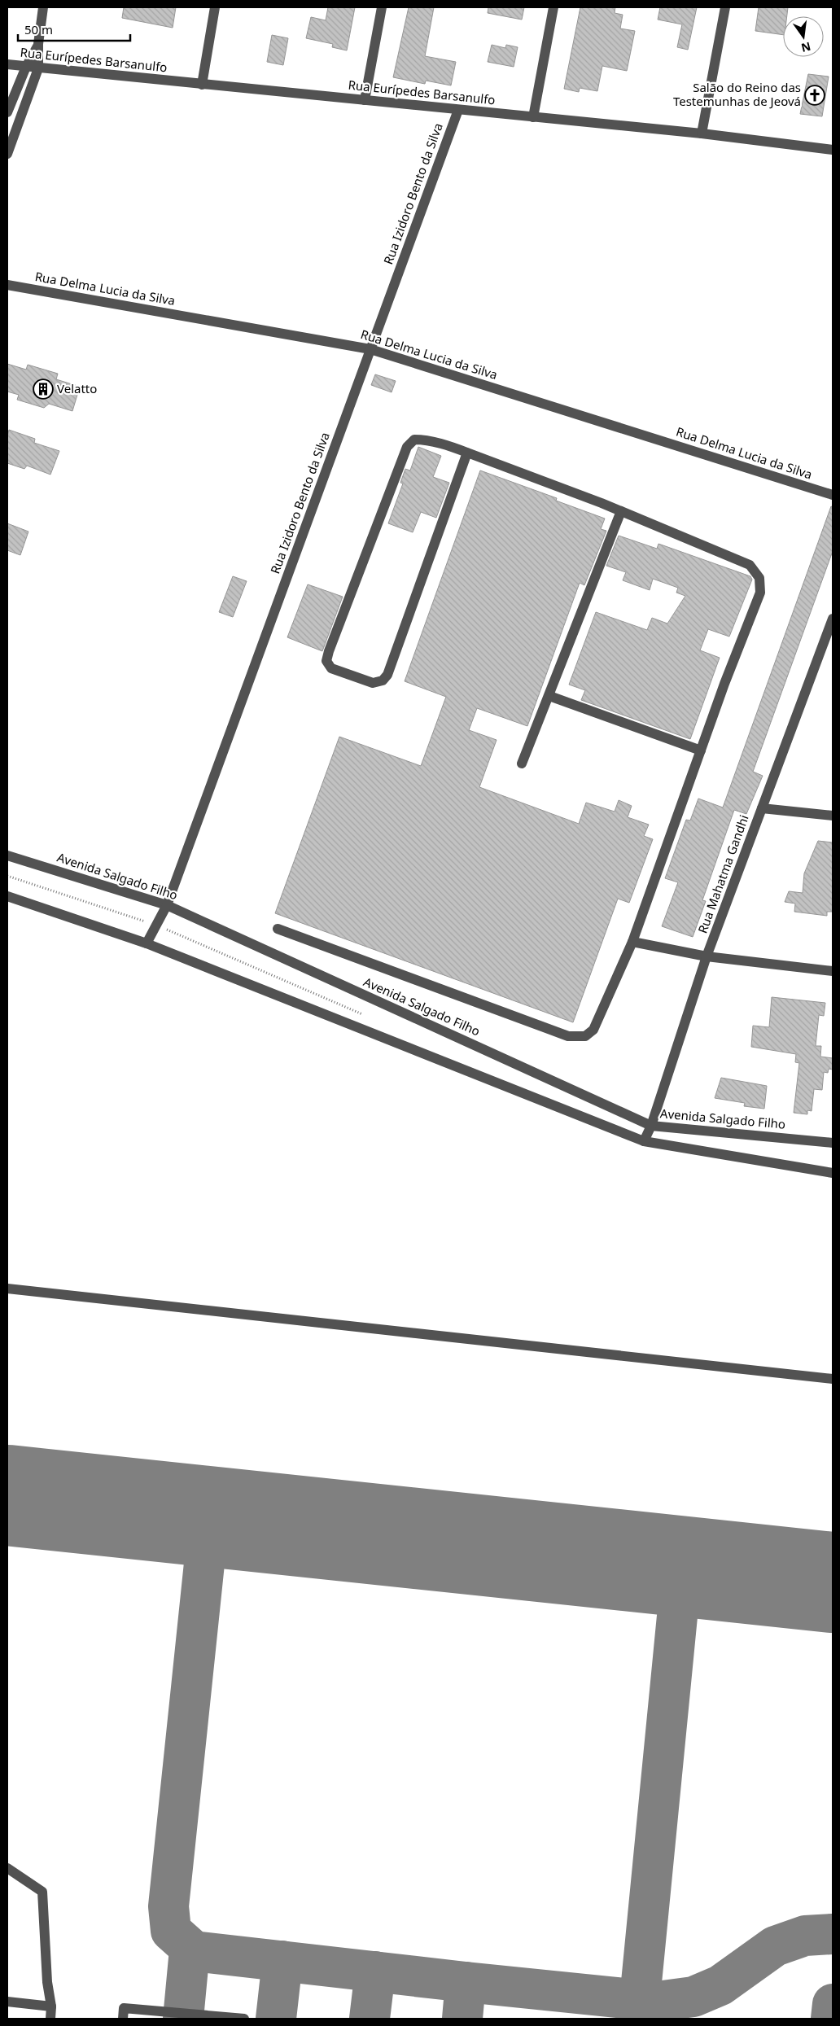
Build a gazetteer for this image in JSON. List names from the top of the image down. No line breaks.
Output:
{"streets":{"street":["Rua Eurípedes Barsanulfo","Rua Izidoro Bento da Silva","Rua Delma Lucia da Silva","Rua Mahatma Gandhi","Avenida Salgado Filho"]},"crossings":[["Rua Eurípedes Barsanulfo","Rua Izidoro Bento da Silva"],["Rua Izidoro Bento da Silva","Rua Delma Lucia da Silva"],["Rua Izidoro Bento da Silva","Avenida Salgado Filho"],["Rua Mahatma Gandhi","Avenida Salgado Filho"]],"places":{"church":["Salão do Reino das Testemunhas de Jeová"],"building":["Velatto"]},"scale_bar":"50 m","north":"bottom"}
